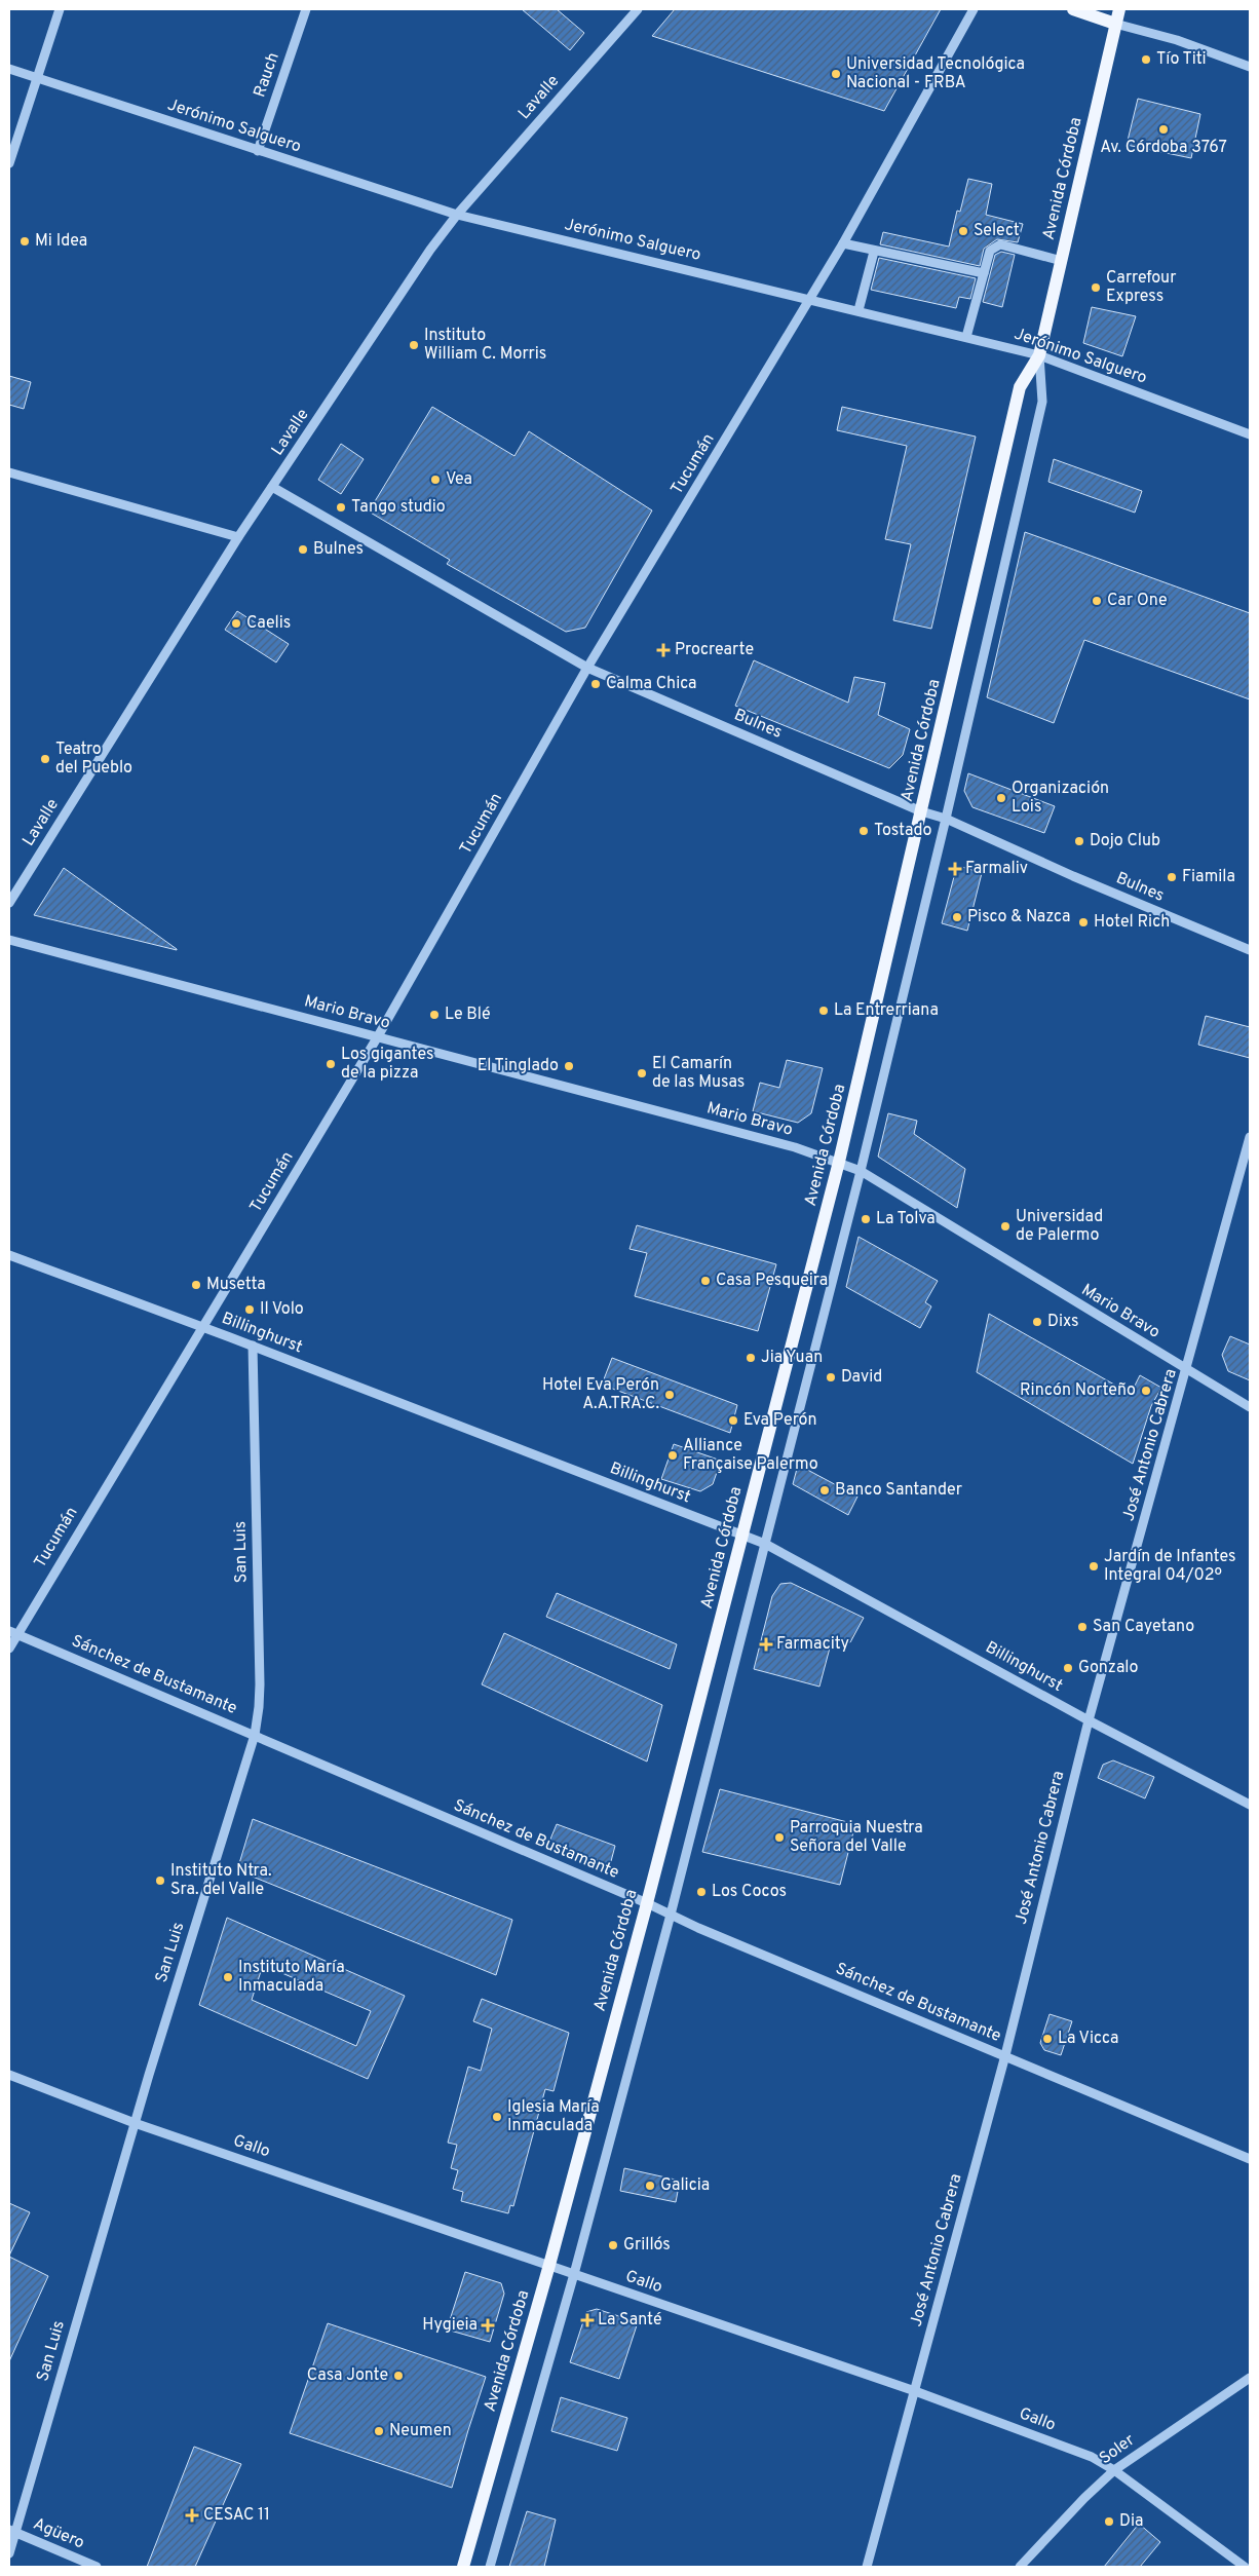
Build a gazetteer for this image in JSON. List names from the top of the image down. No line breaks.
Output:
{"streets":{"main road":["Avenida Córdoba"],"street":["Rauch","Lavalle","Jerónimo Salguero","Tucumán","Bulnes","Mario Bravo","Billinghurst","José Antonio Cabrera","San Luis","Sánchez de Bustamante","Gallo","Soler","Agüero"]},"crossings":[["Rauch","Jerónimo Salguero"],["Lavalle","Jerónimo Salguero"],["Lavalle","Bulnes"],["Jerónimo Salguero","Avenida Córdoba"],["Jerónimo Salguero","Tucumán"],["Avenida Córdoba","Bulnes"],["Avenida Córdoba","Mario Bravo"],["Avenida Córdoba","Billinghurst"],["Avenida Córdoba","Sánchez de Bustamante"],["Avenida Córdoba","Gallo"],["Tucumán","Bulnes"],["Tucumán","Mario Bravo"],["Tucumán","Billinghurst"],["Tucumán","Sánchez de Bustamante"],["Mario Bravo","José Antonio Cabrera"],["Billinghurst","José Antonio Cabrera"],["Billinghurst","San Luis"],["José Antonio Cabrera","Sánchez de Bustamante"],["José Antonio Cabrera","Gallo"],["San Luis","Sánchez de Bustamante"],["San Luis","Gallo"],["San Luis","Agüero"],["Gallo","Soler"]],"places":{"other":["Tío Titi","Universidad Tecnológica Nacional - FRBA","Av. Córdoba 3767","Select","Mi Idea","Carrefour Express","Instituto William C. Morris","Vea","Tango studio","Bulnes","Car One","Caelis","Calma Chica","Teatro del Pueblo","Organización Lois","Tostado","Dojo Club","Fiamila","Pisco & Nazca","Hotel Rich","La Entrerriana","Le Blé","Los gigantes de la pizza","El Tinglado","El Camarín de las Musas","La Tolva","Universidad de Palermo","Casa Pesqueira","Musetta","Il Volo","Dixs","Jia Yuan","David","Rincón Norteño","Hotel Eva Perón A.A.TRA.C.","Eva Perón","Alliance Française Palermo","Banco Santander","Jardín de Infantes Integral 04/02º","San Cayetano","Gonzalo","Parroquia Nuestra Señora del Valle","Instituto Ntra. Sra. del Valle","Los Cocos","Instituto María Inmaculada","La Vicca","Iglesia María Inmaculada","Galicia","Grillo´s","Casa Jonte","Neumen","Dia"],"health":["Procrearte","Farmaliv","Farmacity","La Santé","Hygieia","CESAC 11"]}}
